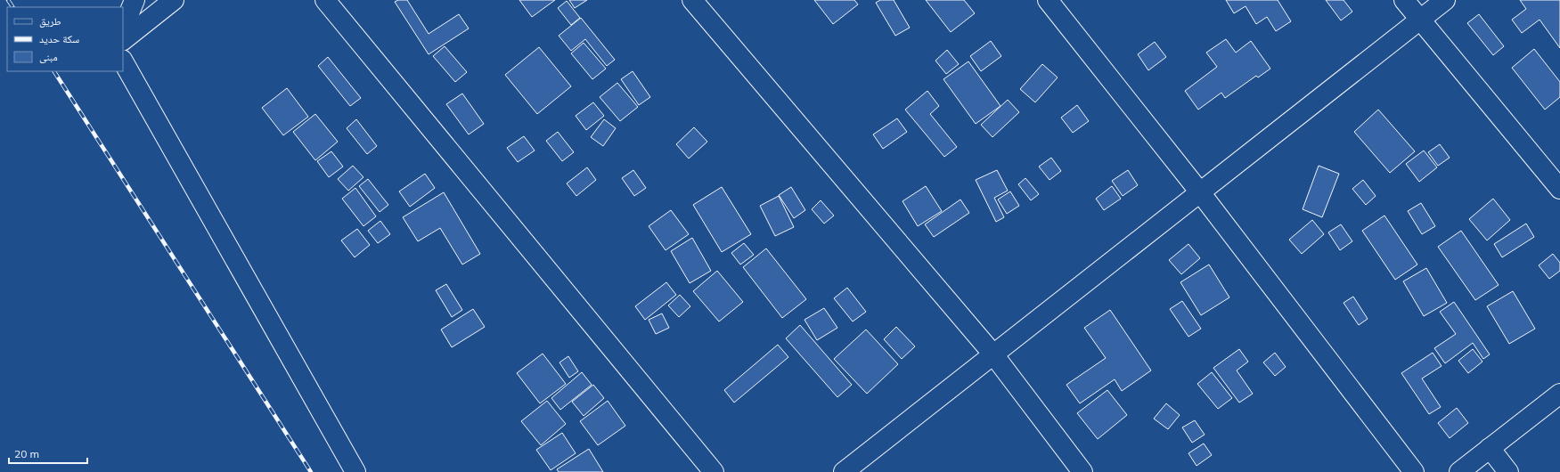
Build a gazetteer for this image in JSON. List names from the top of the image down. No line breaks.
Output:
{"legend":["طريق","سكة حديد","مبنى"],"scale_bar":"20 m"}
